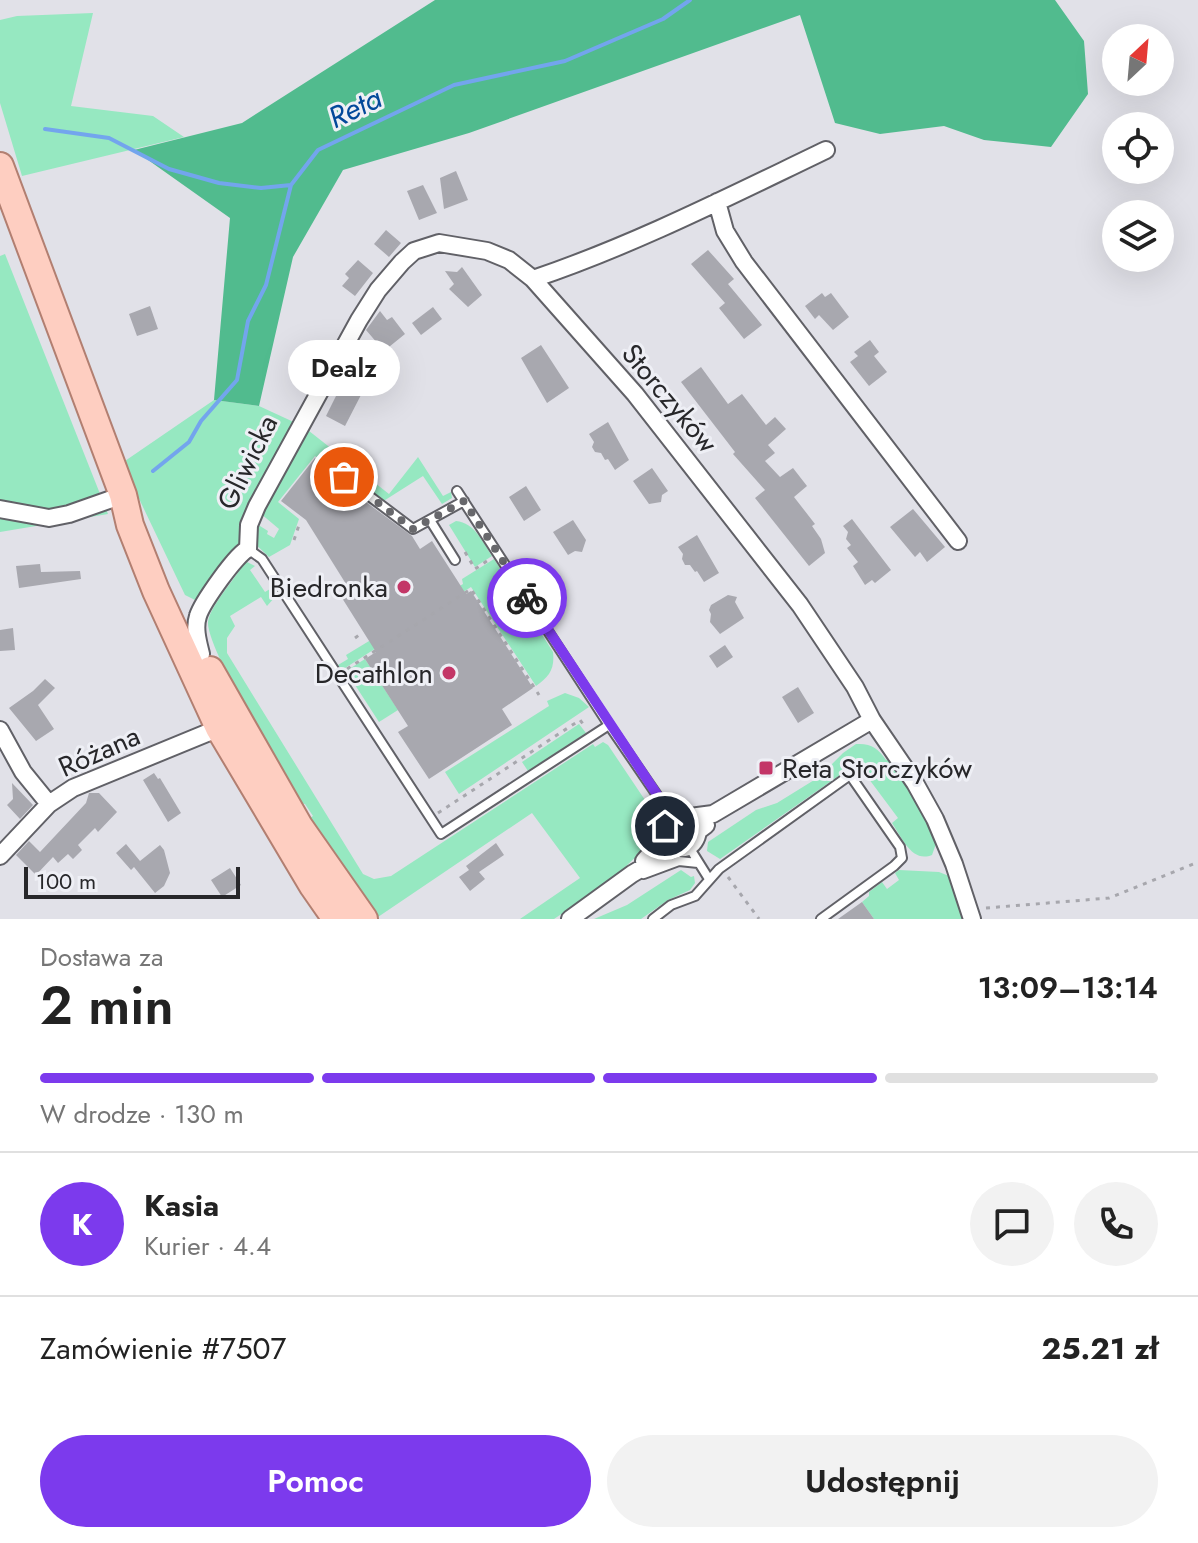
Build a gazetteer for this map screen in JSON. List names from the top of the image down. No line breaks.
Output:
{"streets":{"main road":["Gliwicka"],"street":["Storczyków","Różana"]},"crossings":[["Storczyków","Gliwicka"],["Gliwicka","Różana"]],"water":["Reta"],"places":{"other":["Dealz","Biedronka","Decathlon"],"transit":["Reta Storczyków"]},"scale_bar":"100 m","north":"top right","page":{"bubble":"Dealz","scale":"100 m","heading":["2 min","Dostawa za","13:09–13:14"],"panel":["Kasia","Kurier · 4.4","Zamówienie #7507","25.21 zł"],"bar":"W drodze · 130 m","round":"K","buttons":["Pomoc","Udostępnij"]}}
